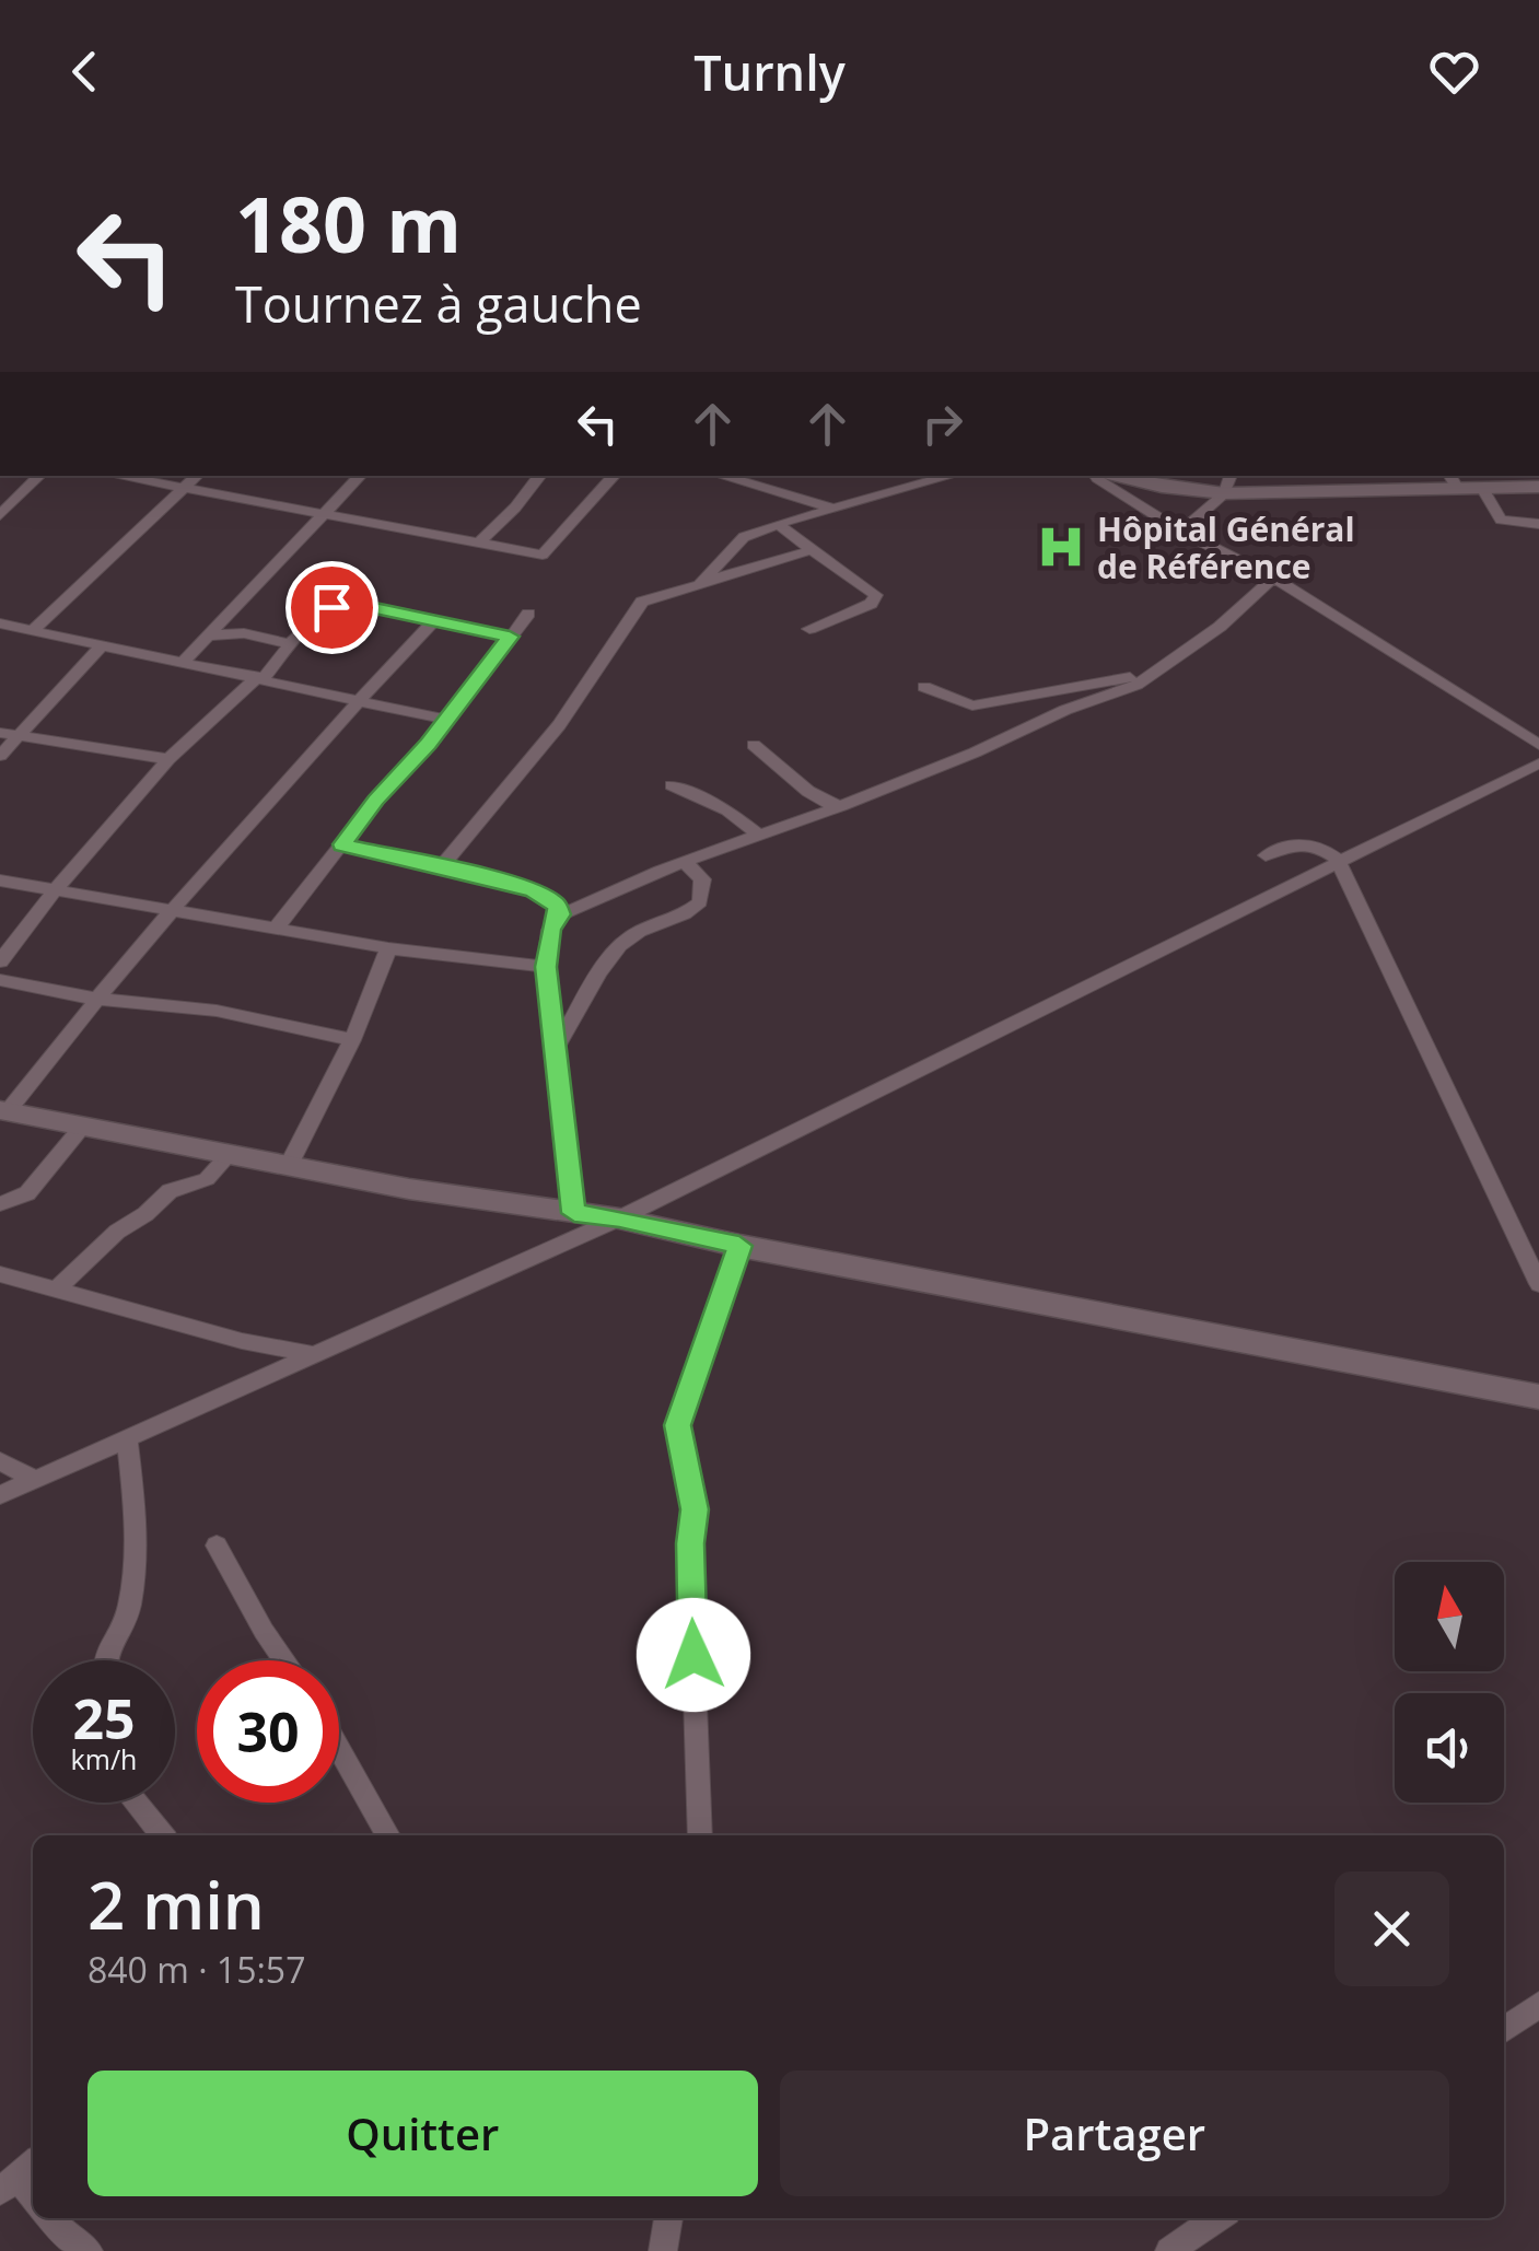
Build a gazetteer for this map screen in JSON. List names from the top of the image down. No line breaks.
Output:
{"places":{"hospital":["Hôpital Général de Référence"]},"north":"top","page":{"header":"Turnly","turn":["180 m","Tournez à gauche"],"speed":"25 km/h","limit":"30","heading":["2 min","840 m · 15:57"],"buttons":["Quitter","Partager"]}}
